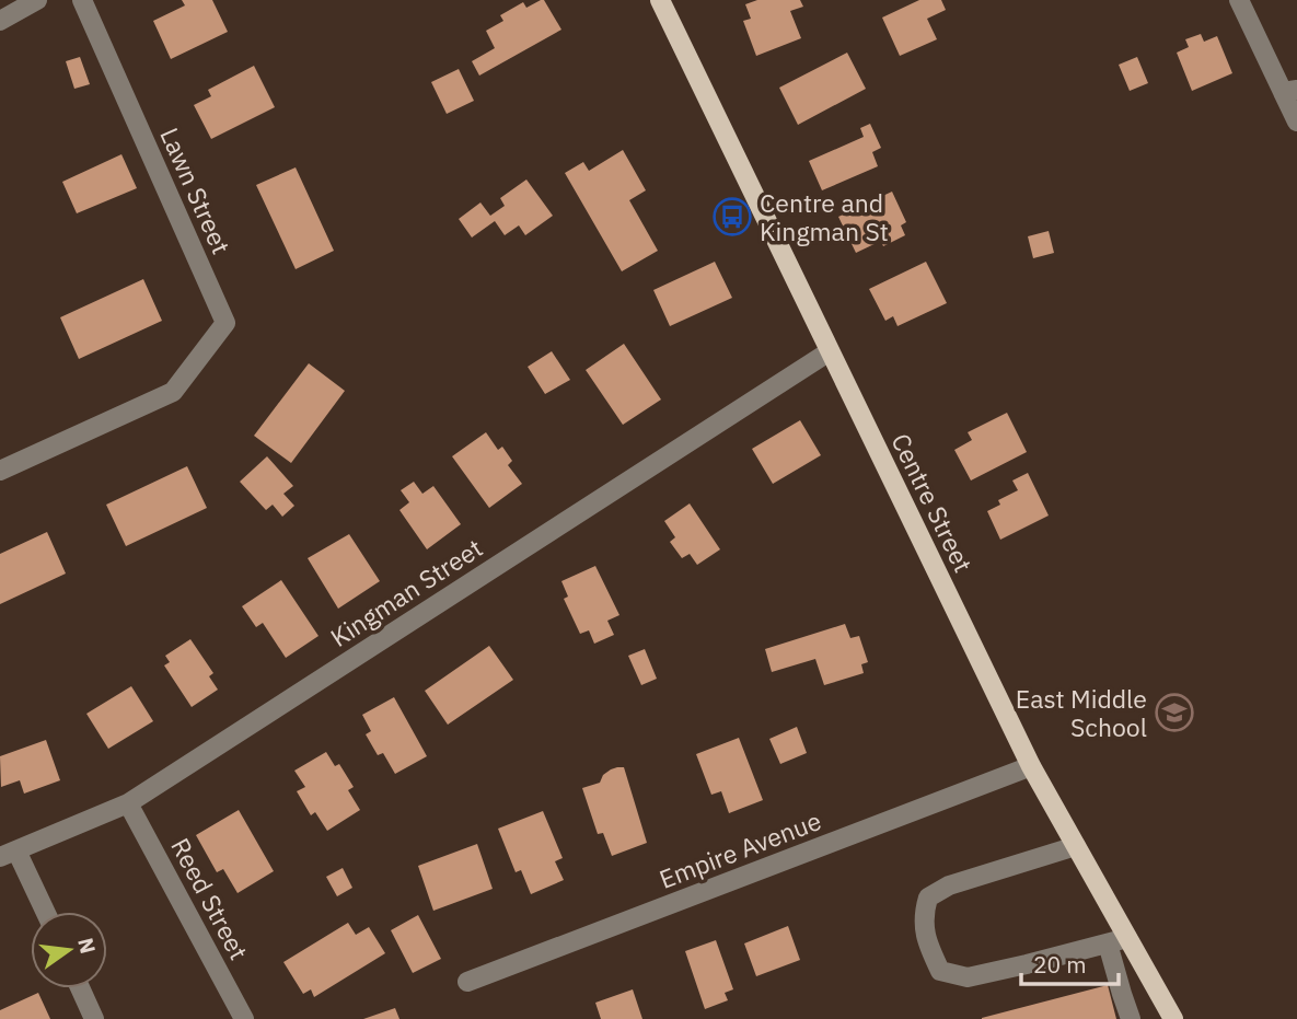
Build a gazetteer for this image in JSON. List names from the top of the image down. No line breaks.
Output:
{"streets":{"main road":["Centre Street"],"street":["Lawn Street","Kingman Street","Empire Avenue","Reed Street"]},"crossings":[["Centre Street","Kingman Street"],["Centre Street","Empire Avenue"],["Kingman Street","Reed Street"]],"places":{"bus stop":["Centre and Kingman St"],"school or university":["East Middle School"]},"scale_bar":"20 m","north":"right"}
